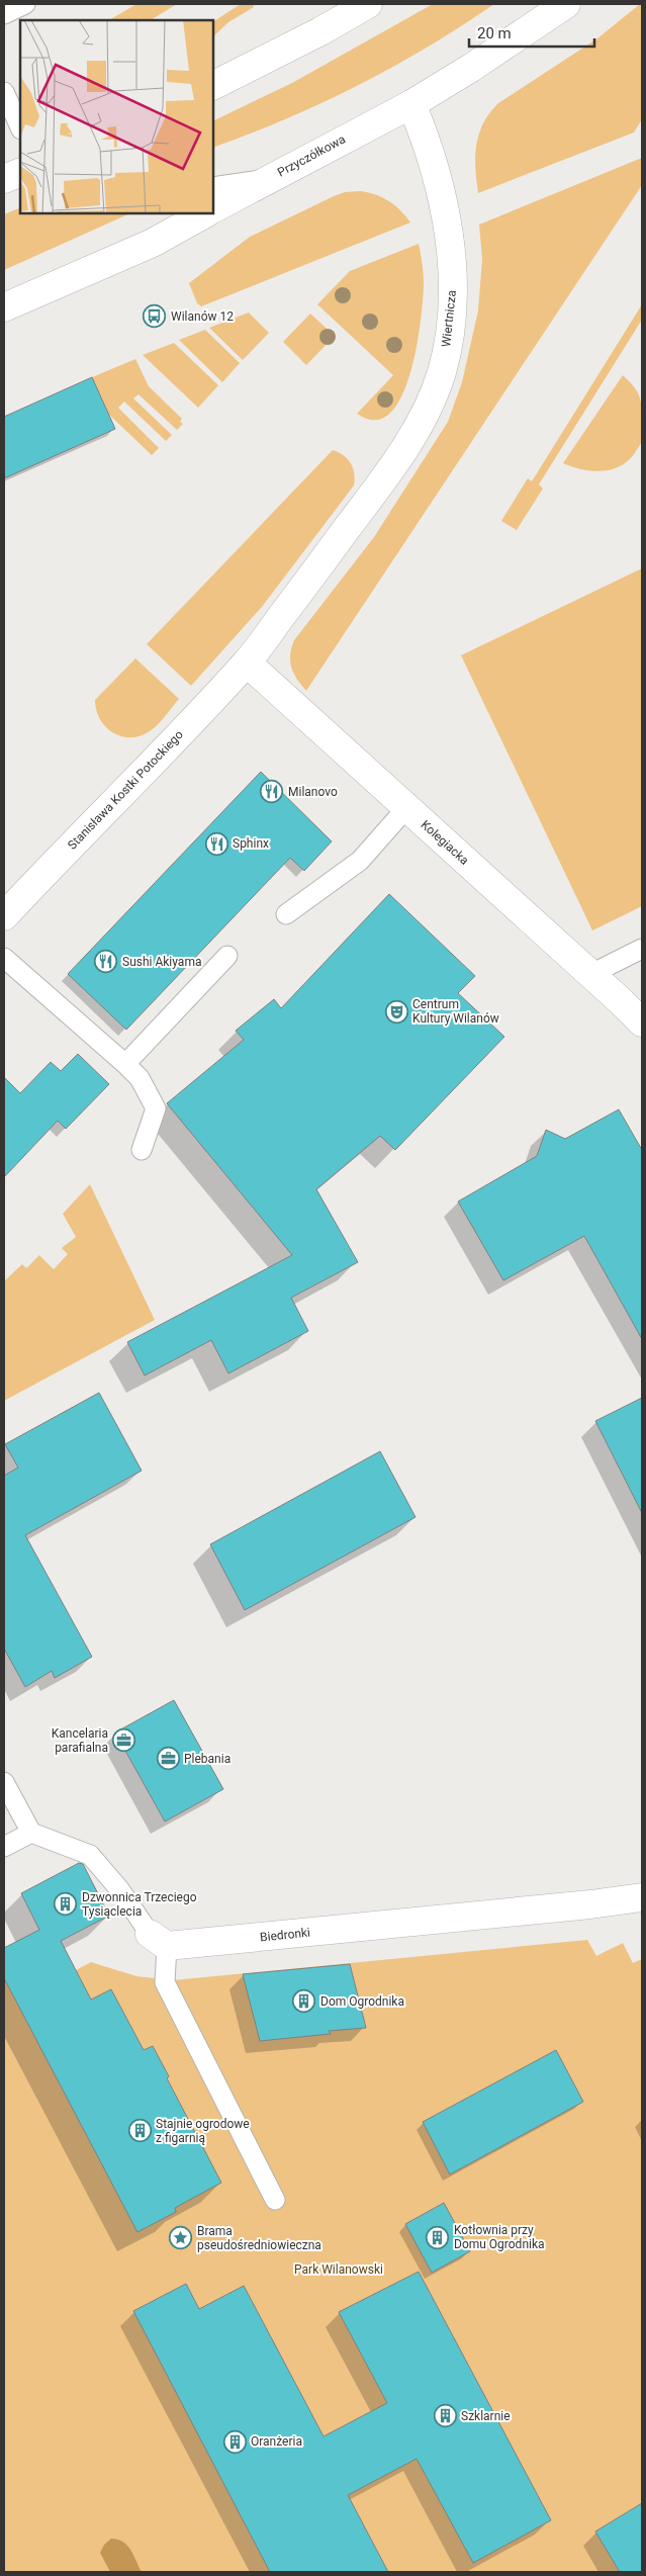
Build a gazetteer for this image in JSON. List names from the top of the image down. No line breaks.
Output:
{"streets":{"street":["Przyczółkowa","Wiertnicza","Stanisława Kostki Potockiego","Kolegiacka","Biedronki"]},"crossings":[["Przyczółkowa","Wiertnicza"],["Wiertnicza","Stanisława Kostki Potockiego"],["Wiertnicza","Kolegiacka"],["Stanisława Kostki Potockiego","Kolegiacka"]],"parks":["Park Wilanowski"],"places":{"bus stop":["Wilanów 12"],"restaurant":["Milanovo","Sphinx","Sushi Akiyama"],"theatre":["Centrum Kultury Wilanów"],"office":["Kancelaria parafialna","Plebania"],"building":["Dzwonnica Trzeciego Tysiąclecia","Dom Ogrodnika","Stajnie ogrodowe z figarnią","Kotłownia przy Domu Ogrodnika","Szklarnie","Oranżeria"],"place":["Brama pseudośredniowieczna"]},"scale_bar":"20 m"}
